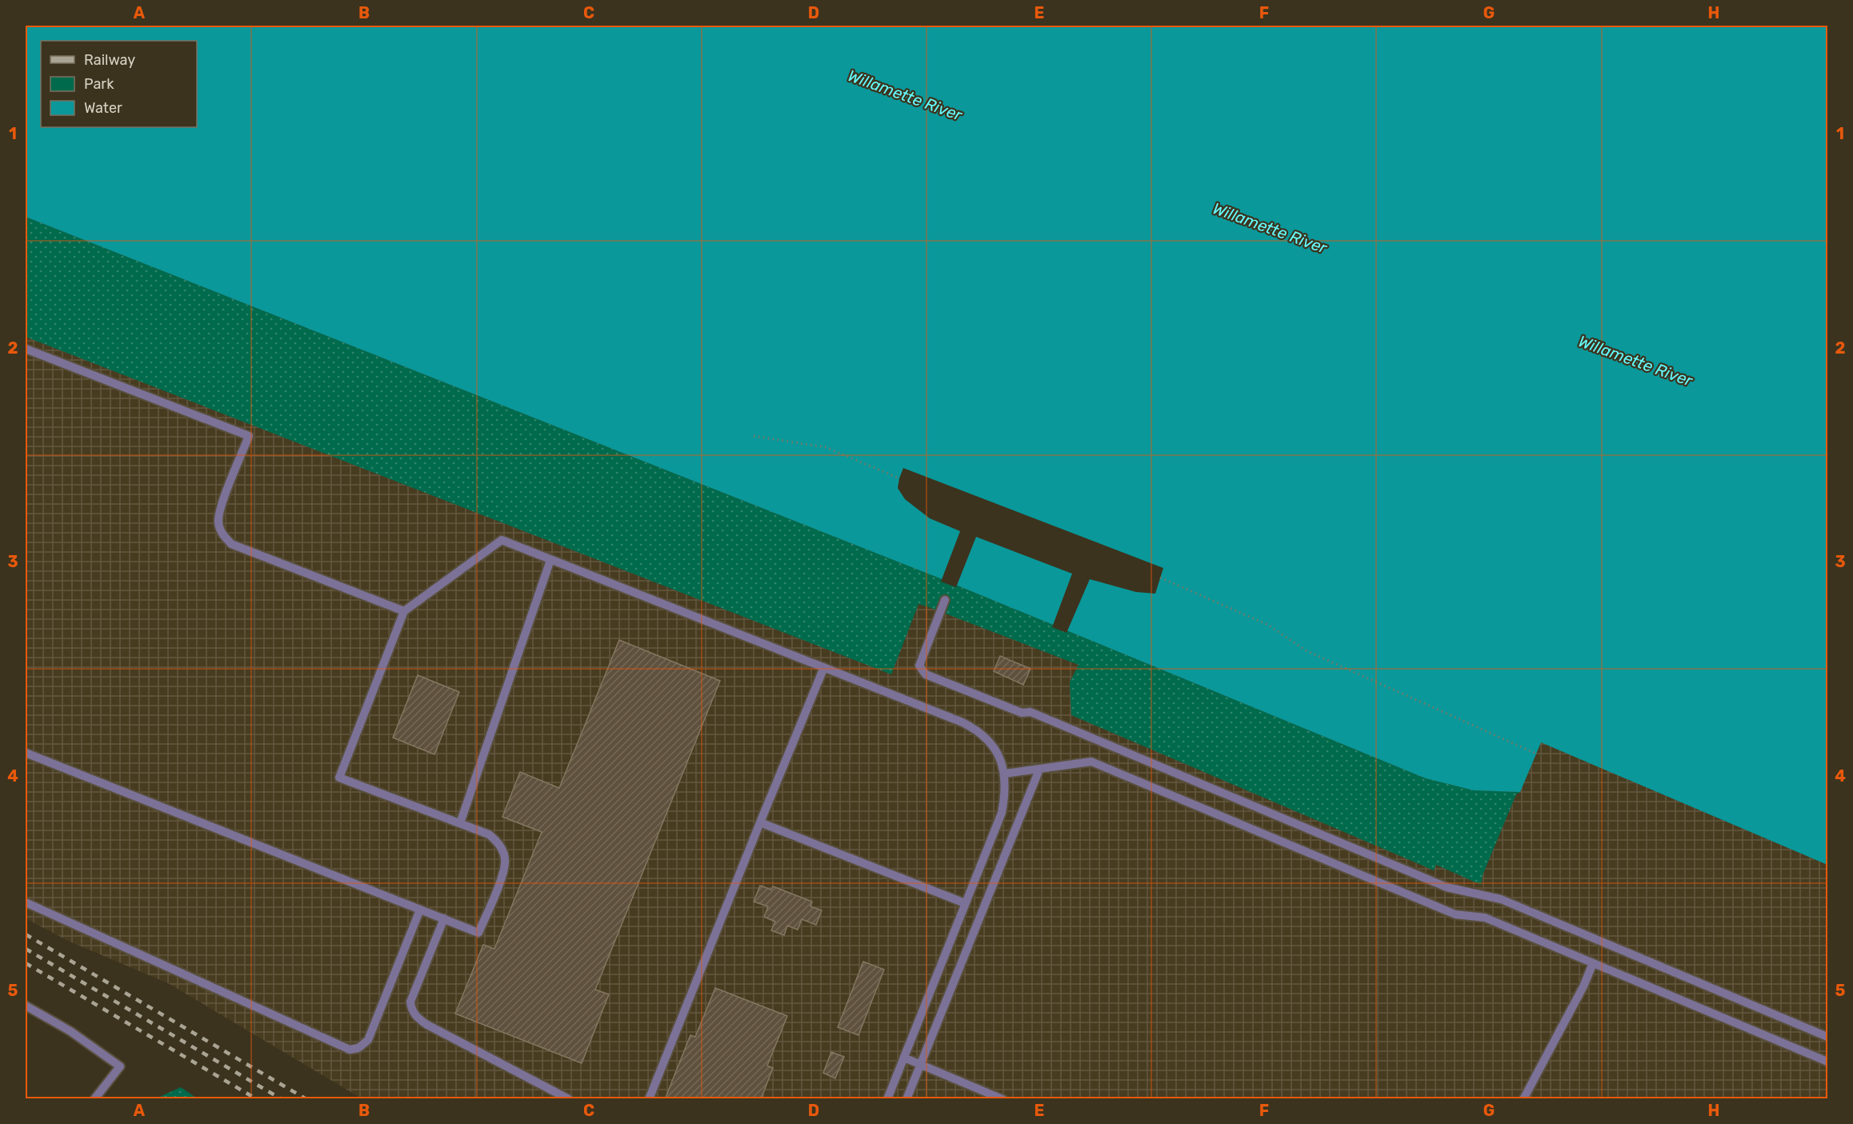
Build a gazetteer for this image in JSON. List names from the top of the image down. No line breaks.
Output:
{"water":["Willamette River"],"legend":["Railway","Park","Water"],"grid":{"columns":["A","B","C","D","E","F","G","H"],"rows":["1","2","3","4","5"]}}
